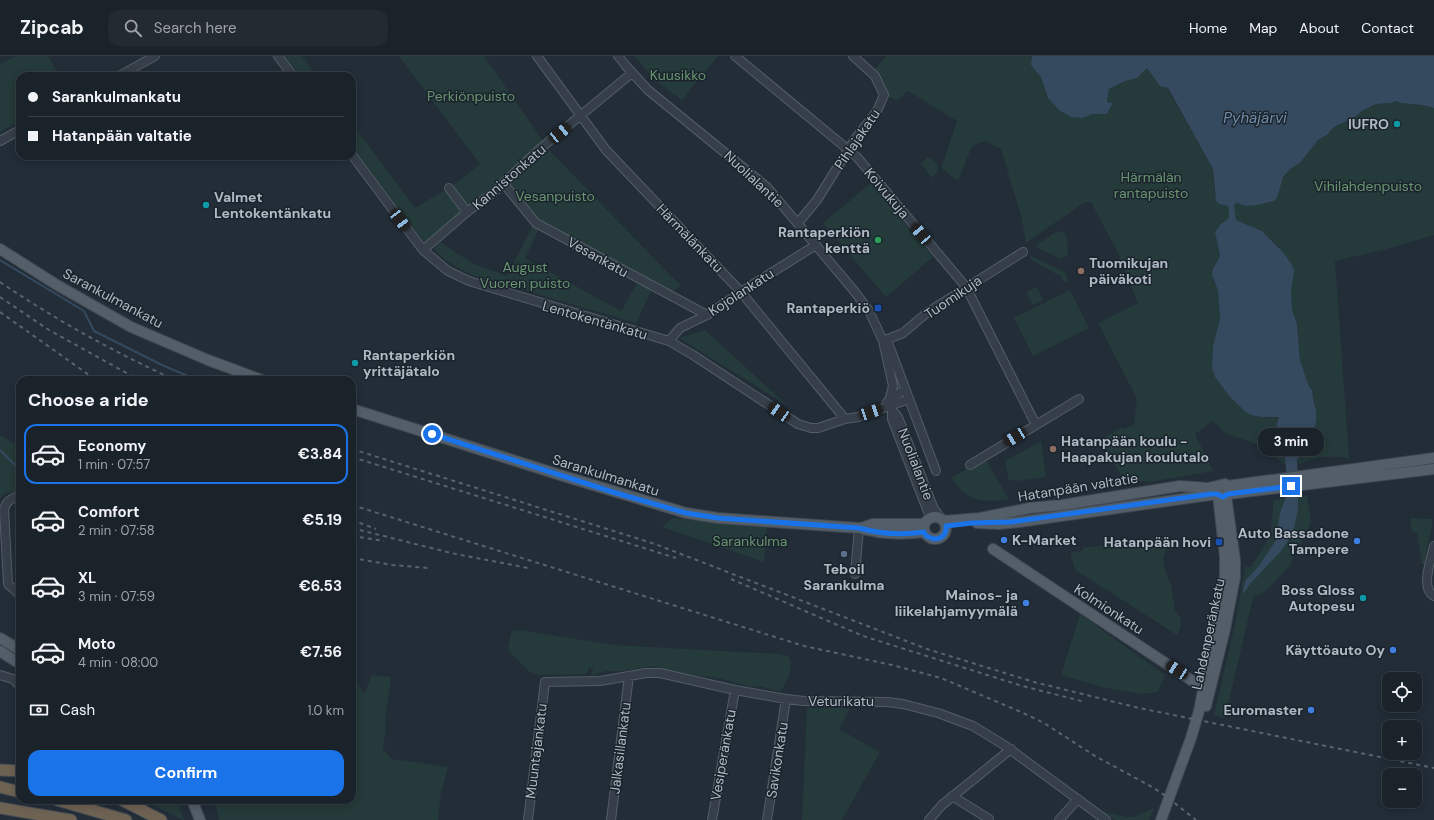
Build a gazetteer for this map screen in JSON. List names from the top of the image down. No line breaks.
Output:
{"streets":{"main road":["Sarankulmankatu","Hatanpään valtatie","Kolmionkatu","Lahdenperänkatu"],"street":["Pihlajakatu","Kannistonkatu","Nuolialantie","Koivukuja","Härmälänkatu","Vesankatu","Kojolankatu","Tuomikuja","Lentokentänkatu","Veturikatu","Jalkasillankatu","Muuntajankatu","Vesiperänkatu","Savikonkatu"]},"crossings":[["Pihlajakatu","Nuolialantie"],["Pihlajakatu","Koivukuja"],["Kannistonkatu","Nuolialantie"],["Kannistonkatu","Härmälänkatu"],["Kannistonkatu","Vesankatu"],["Kannistonkatu","Lentokentänkatu"],["Nuolialantie","Kojolankatu"],["Nuolialantie","Tuomikuja"],["Nuolialantie","Sarankulmankatu"],["Nuolialantie","Lentokentänkatu"],["Nuolialantie","Hatanpään valtatie"],["Koivukuja","Tuomikuja"],["Härmälänkatu","Kojolankatu"],["Härmälänkatu","Lentokentänkatu"],["Vesankatu","Kojolankatu"],["Kojolankatu","Lentokentänkatu"],["Sarankulmankatu","Hatanpään valtatie"],["Hatanpään valtatie","Lahdenperänkatu"],["Kolmionkatu","Lahdenperänkatu"],["Veturikatu","Jalkasillankatu"],["Veturikatu","Muuntajankatu"],["Veturikatu","Vesiperänkatu"],["Veturikatu","Savikonkatu"]],"water":["Pyhäjärvi"],"parks":["Kuusikko","Perkiönpuisto","Härmälän rantapuisto","Vihilahdenpuisto","Vesanpuisto","August Vuoren puisto","Sarankulma"],"places":{"other":["IUFRO","Valmet Lentokentänkatu","Rantaperkiön kenttä","Tuomikujan päiväkoti","Rantaperkiön yrittäjätalo","Hatanpään koulu - Haapakujan koulutalo","K-Market","Auto Bassadone Tampere","Teboil Sarankulma","Boss Gloss Autopesu","Mainos- ja liikelahjamyymälä","Käyttöauto Oy","Euromaster"],"transit":["Rantaperkiö","Hatanpään hovi"]},"page":{"header":"Zipcab","search":"Search here","nav":["Home","Map","About","Contact"],"banner":["Sarankulmankatu","Hatanpään valtatie"],"heading":"Choose a ride","list":[{"name":"Economy","note":"1 min · 07:57","value":"€3.84"},{"name":"Comfort","note":"2 min · 07:58","value":"€5.19"},{"name":"XL","note":"3 min · 07:59","value":"€6.53"},{"name":"Moto","note":"4 min · 08:00","value":"€7.56"}],"bubble":"3 min","map_buttons":["+","−"],"pay":["Cash","1.0 km"],"buttons":"Confirm"}}
